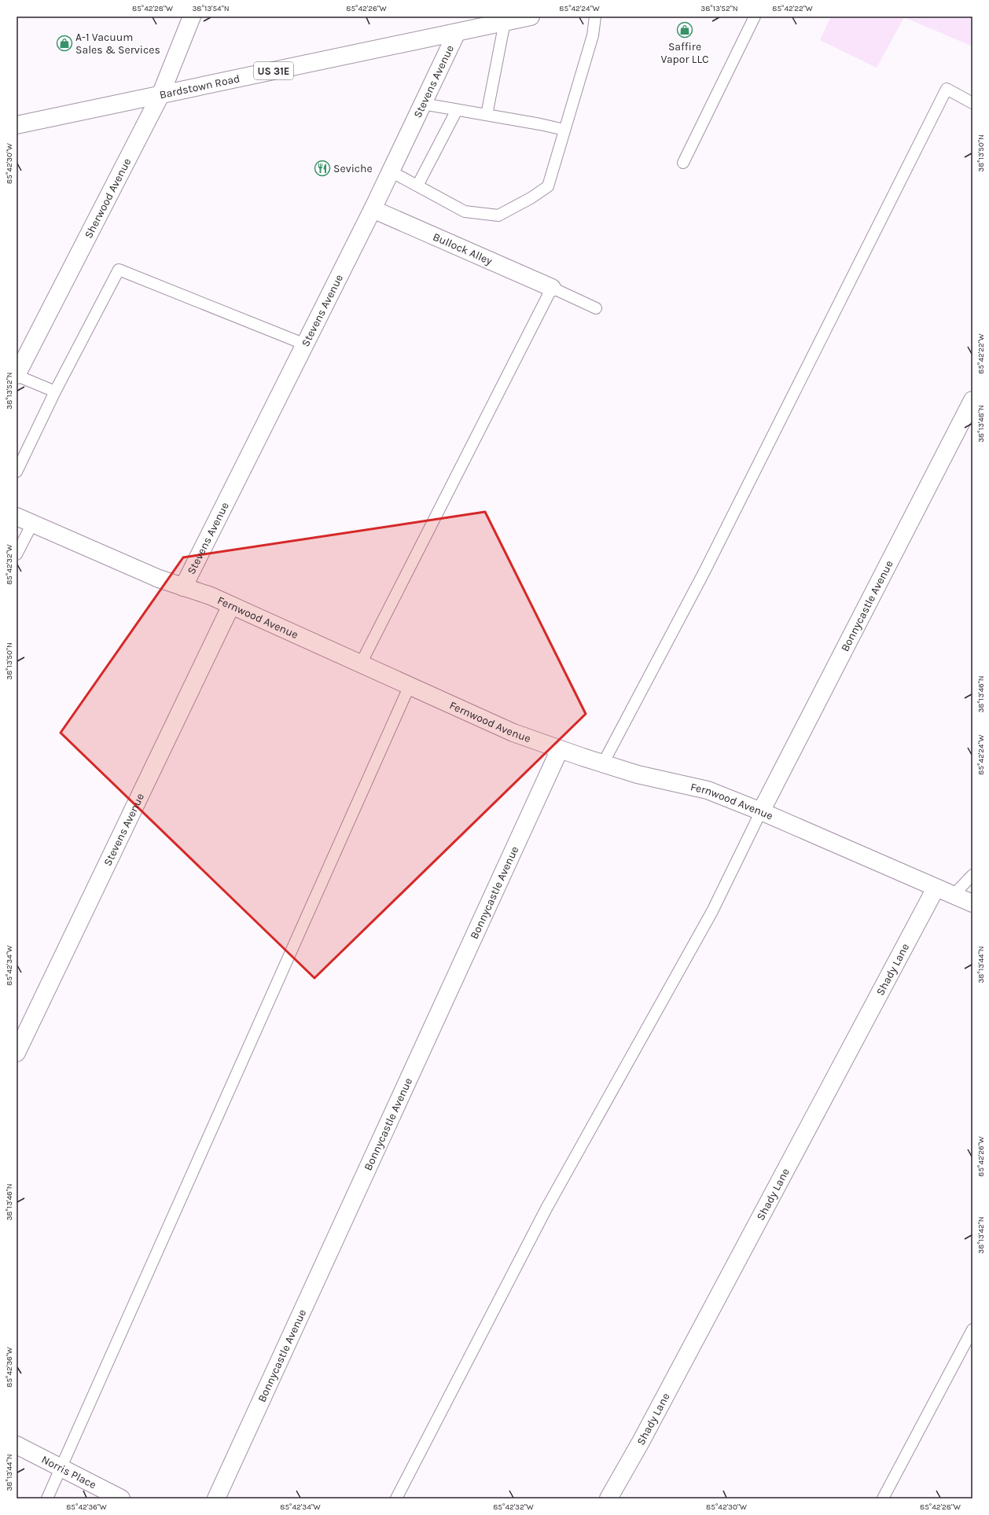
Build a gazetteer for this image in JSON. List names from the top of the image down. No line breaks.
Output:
{"streets":{"street":["US 31E","Stevens Avenue","Bardstown Road","Sherwood Avenue","Bullock Alley","Bonnycastle Avenue","Fernwood Avenue","Shady Lane","Norris Place"]},"crossings":[["Stevens Avenue","Bardstown Road"],["Stevens Avenue","Bullock Alley"],["Stevens Avenue","Fernwood Avenue"],["Bardstown Road","Sherwood Avenue"],["Bonnycastle Avenue","Fernwood Avenue"],["Fernwood Avenue","Shady Lane"]],"places":{"shop":["Saffire Vapor LLC","A-1 Vacuum Sales & Services"],"restaurant":["Seviche"]},"coordinates":["85°42'28\"W","38°13'54\"N","85°42'26\"W","85°42'24\"W","38°13'52\"N","85°42'22\"W","38°13'50\"N","85°42'30\"W","38°13'48\"N","85°42'32\"W","38°13'46\"N","38°13'44\"N","85°42'34\"W","38°13'42\"N","85°42'36\"W"]}
